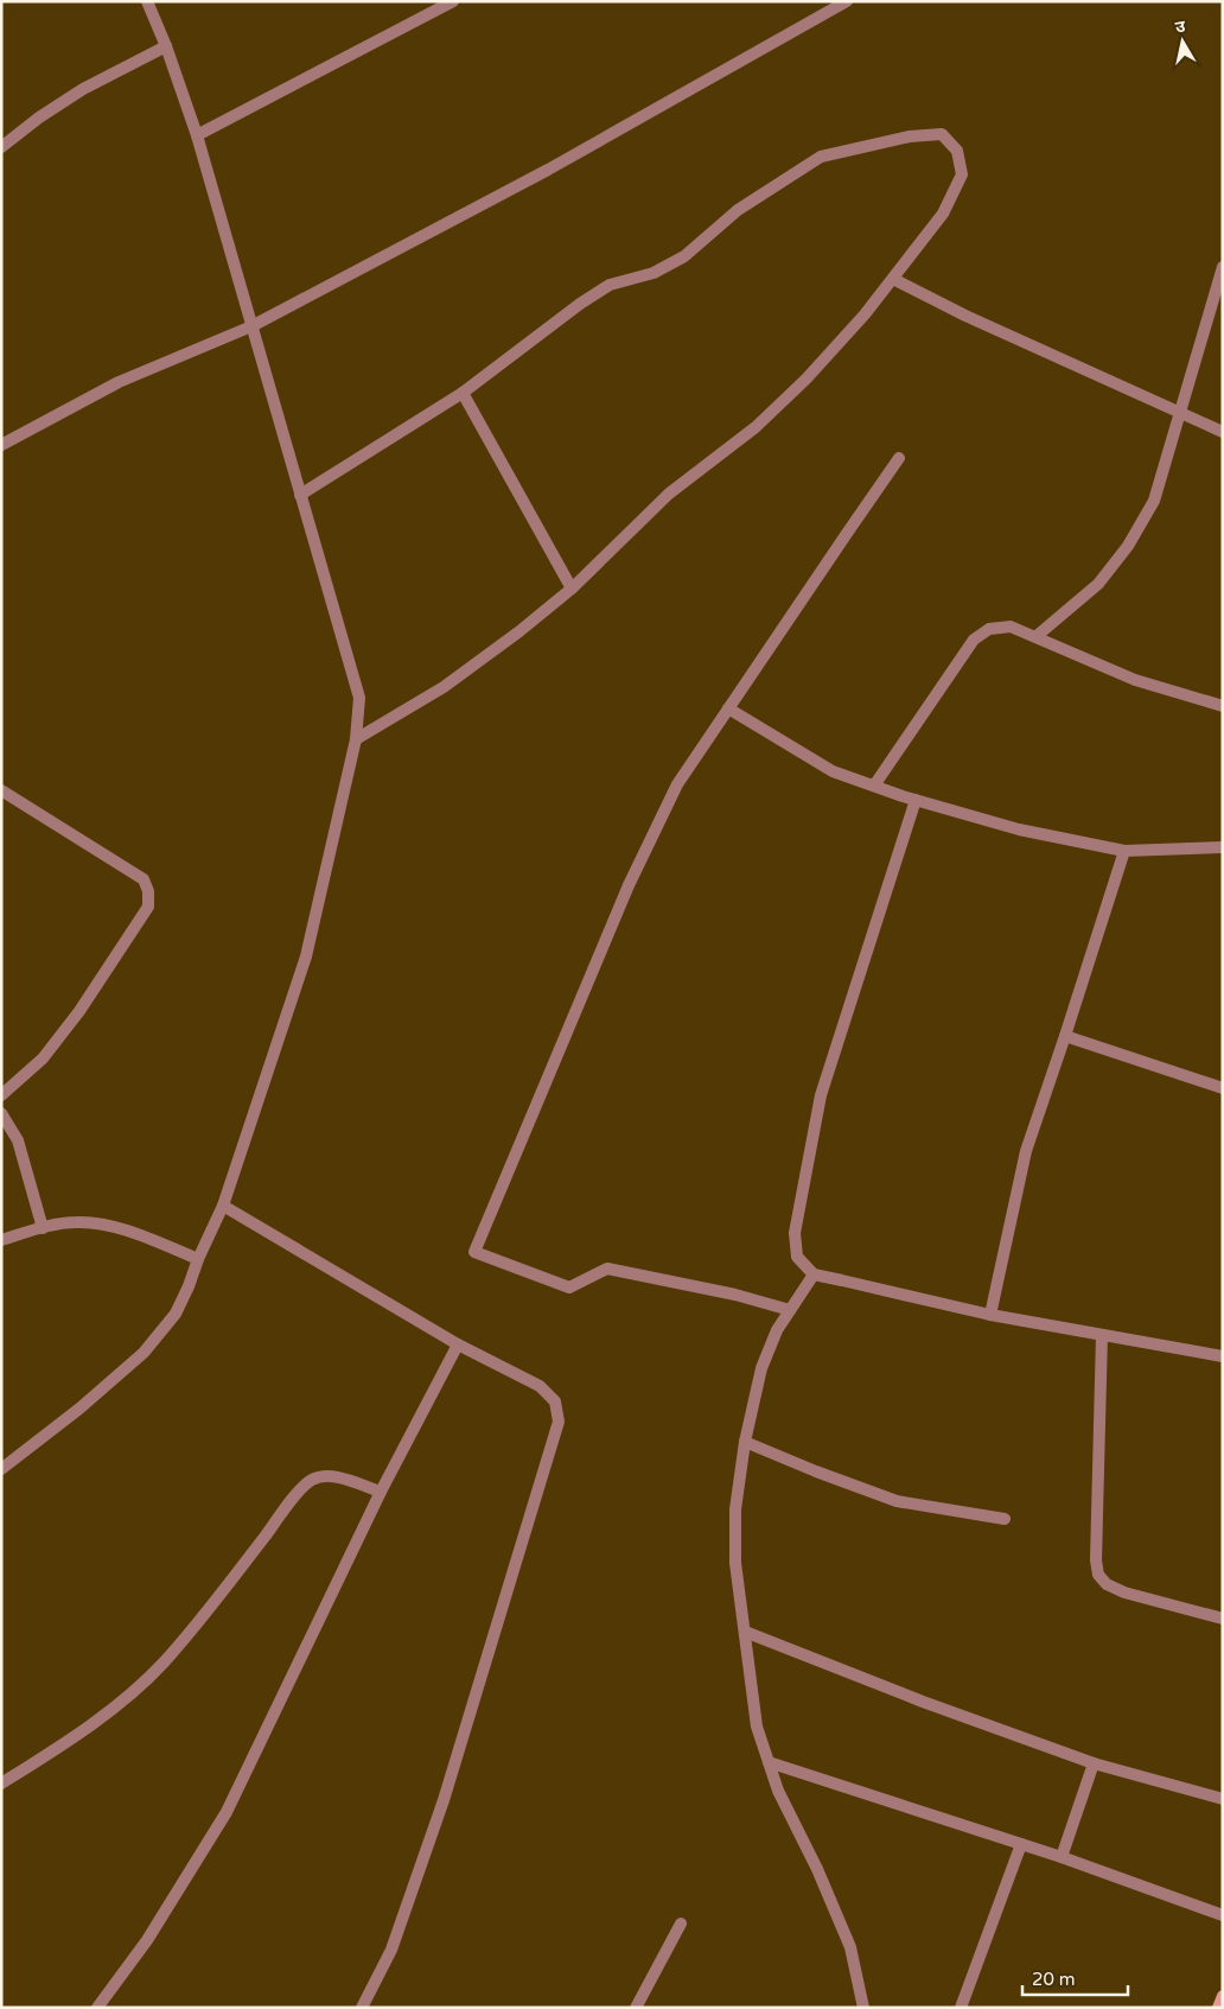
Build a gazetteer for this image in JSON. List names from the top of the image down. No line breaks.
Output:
{"scale_bar":"20 m","north":"top"}
